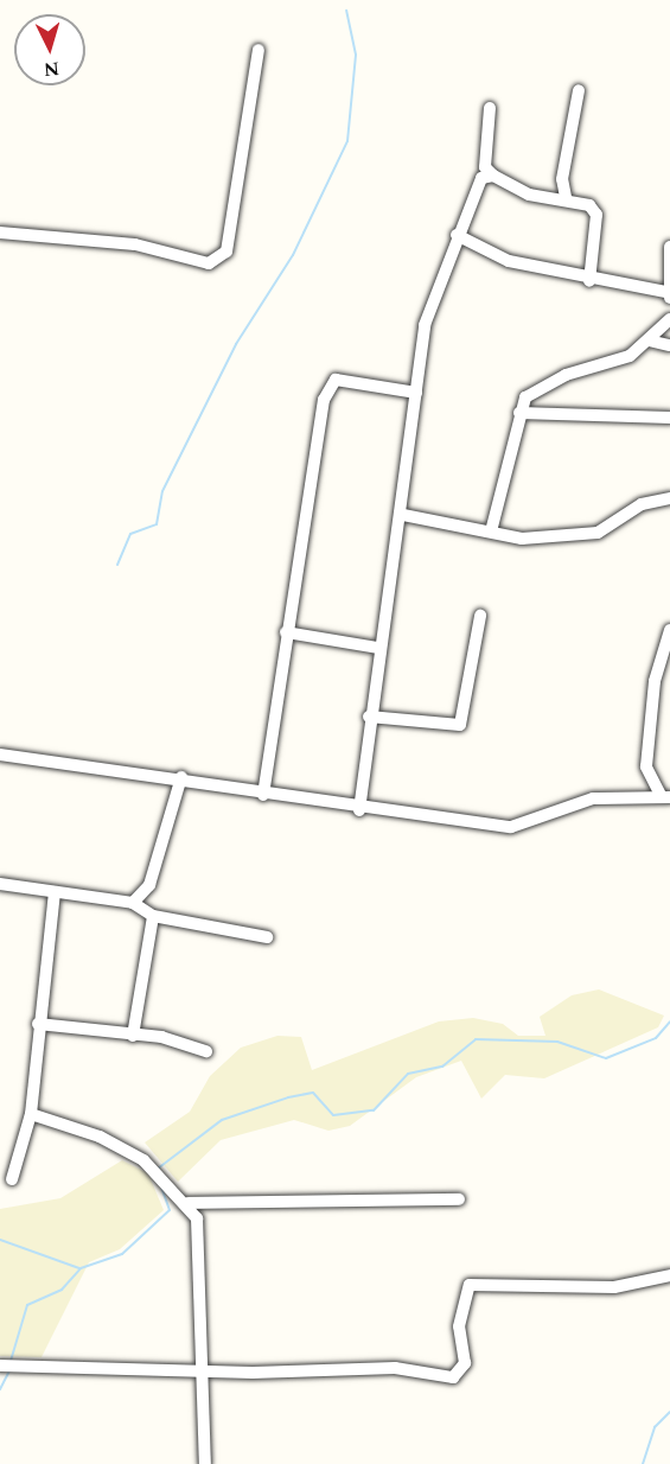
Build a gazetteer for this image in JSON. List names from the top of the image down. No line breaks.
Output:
{"north":"bottom"}
